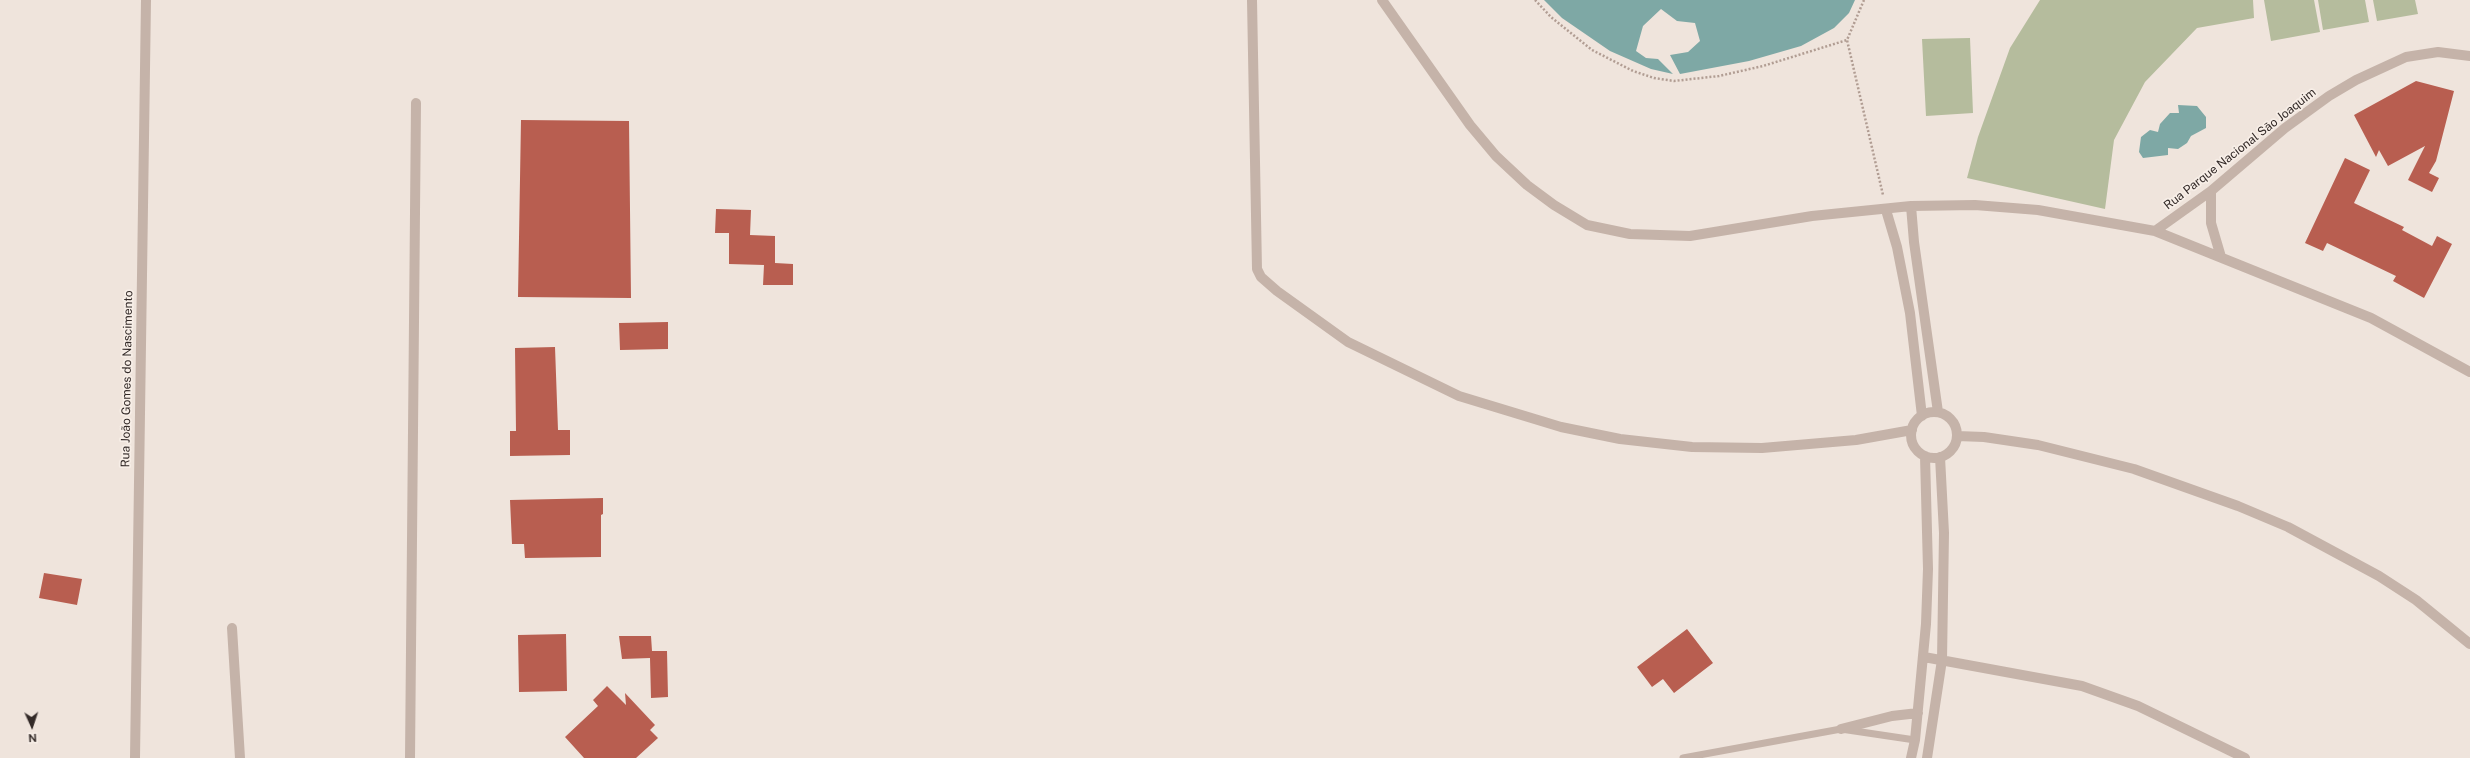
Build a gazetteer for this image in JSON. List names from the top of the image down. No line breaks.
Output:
{"streets":{"street":["Rua Parque Nacional São Joaquim","Rua João Gomes do Nascimento"]},"north":"bottom"}
